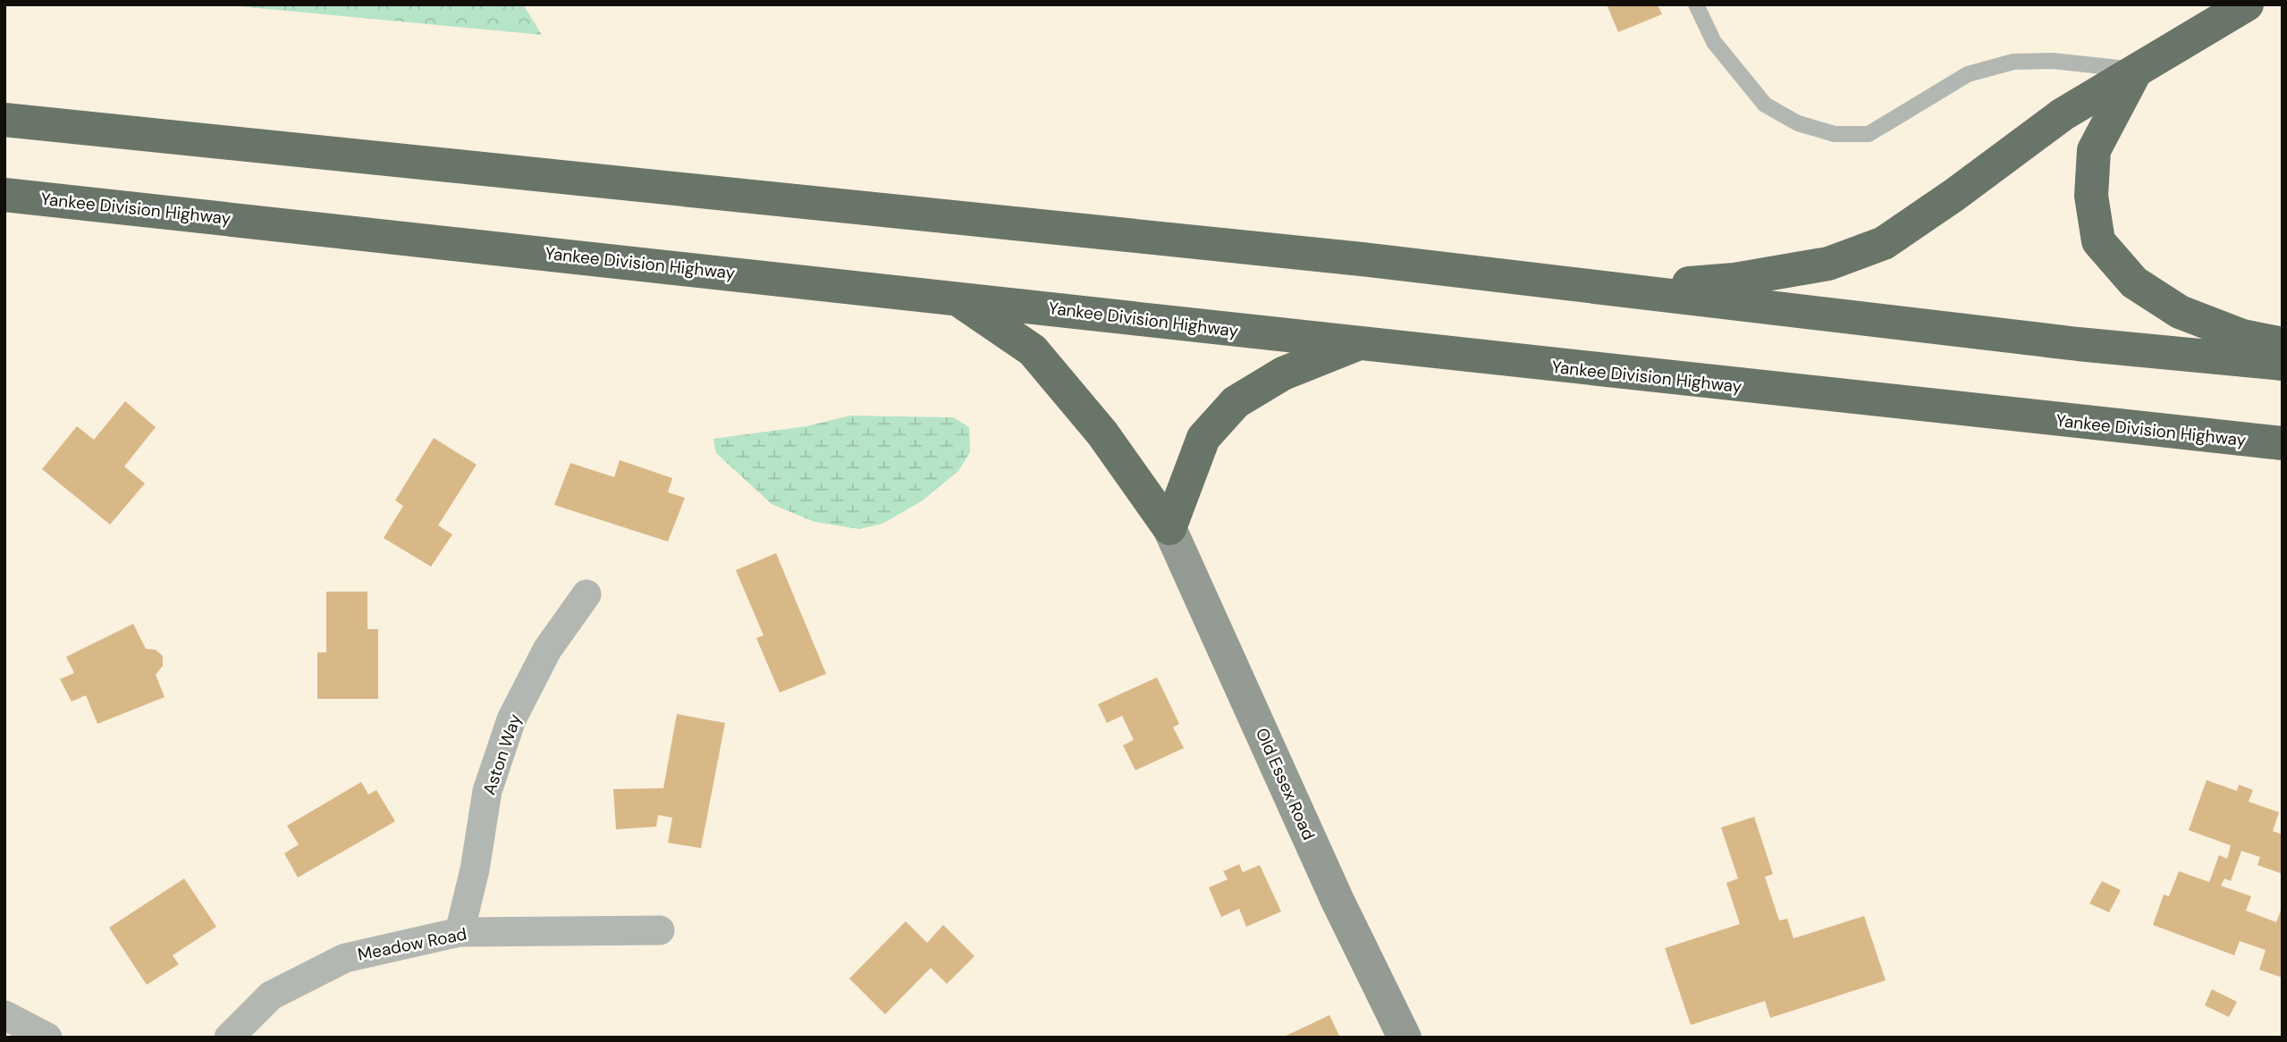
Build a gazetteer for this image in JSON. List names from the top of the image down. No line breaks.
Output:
{"streets":{"highway":["Yankee Division Highway"],"main road":["Old Essex Road"],"street":["Aston Way","Meadow Road"]},"crossings":[["Aston Way","Meadow Road"]]}
